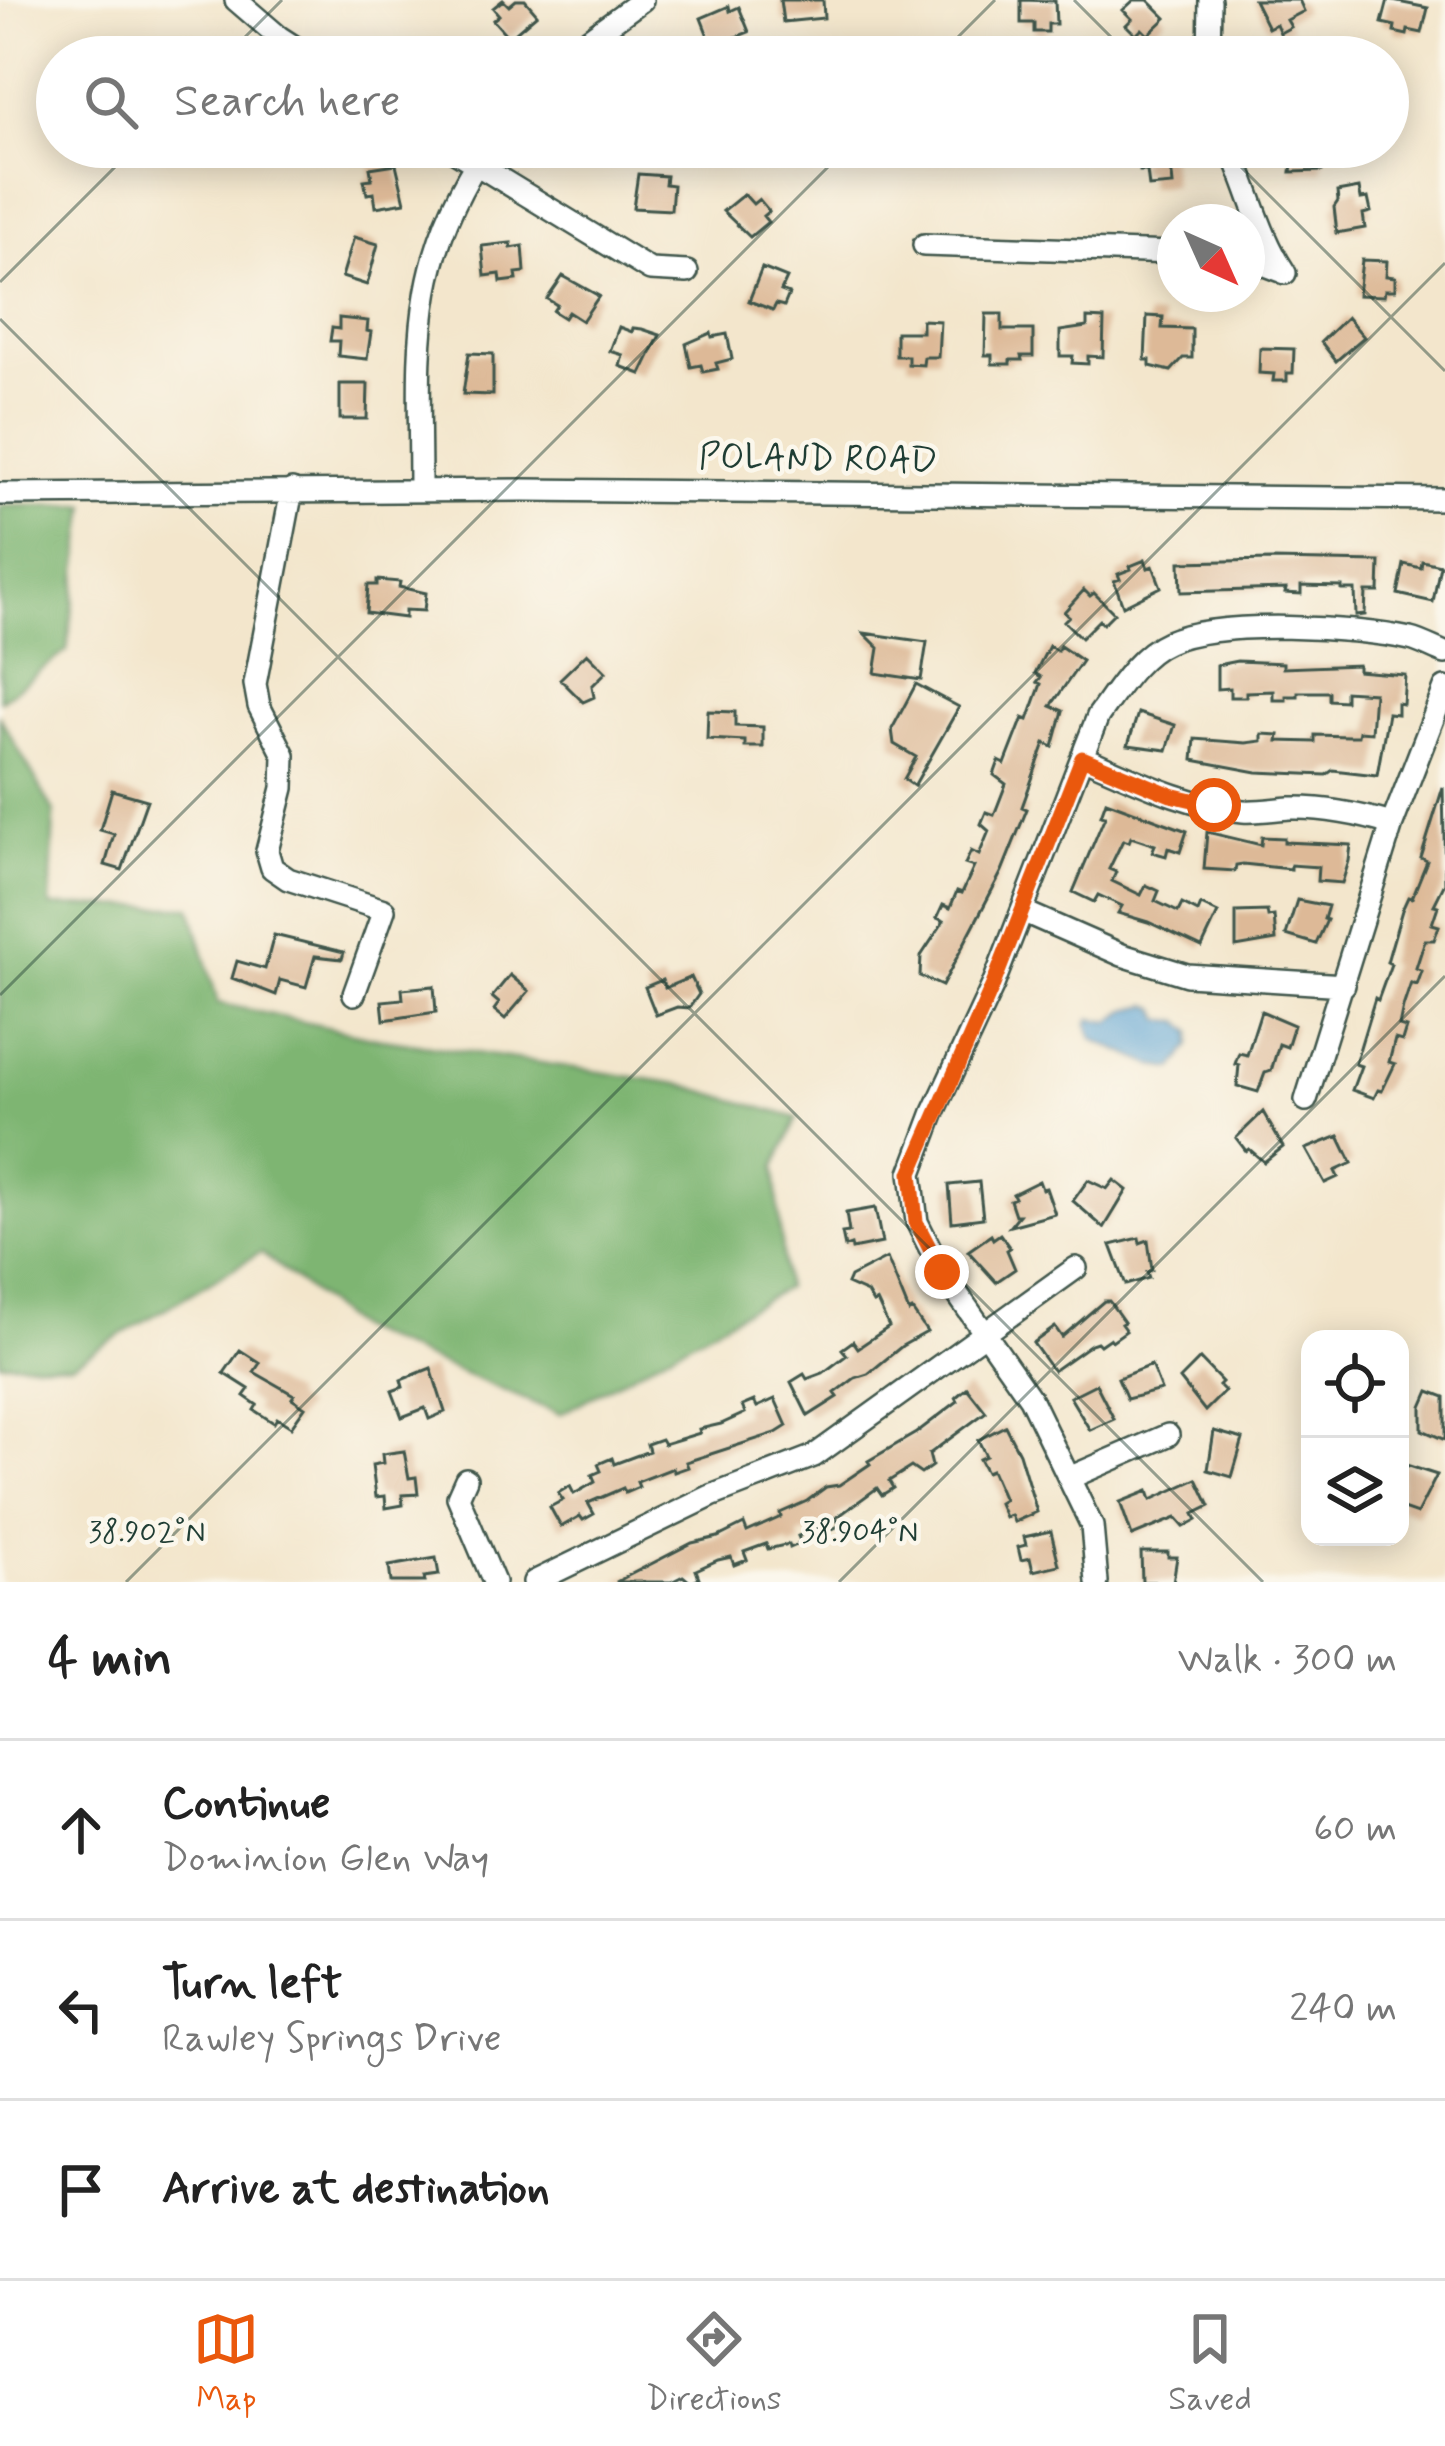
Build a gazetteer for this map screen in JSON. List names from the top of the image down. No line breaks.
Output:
{"streets":{"street":["POLAND ROAD"]},"north":"bottom right","page":{"search":"Search here","heading":["4 min","Walk · 300 m"],"list":[["Continue","Dominion Glen Way","60 m"],["Turn left","Rawley Springs Drive","240 m"],"Arrive at destination"],"nav":["Map","Directions","Saved"]},"coordinates":["38.904°N","38.902°N"]}
